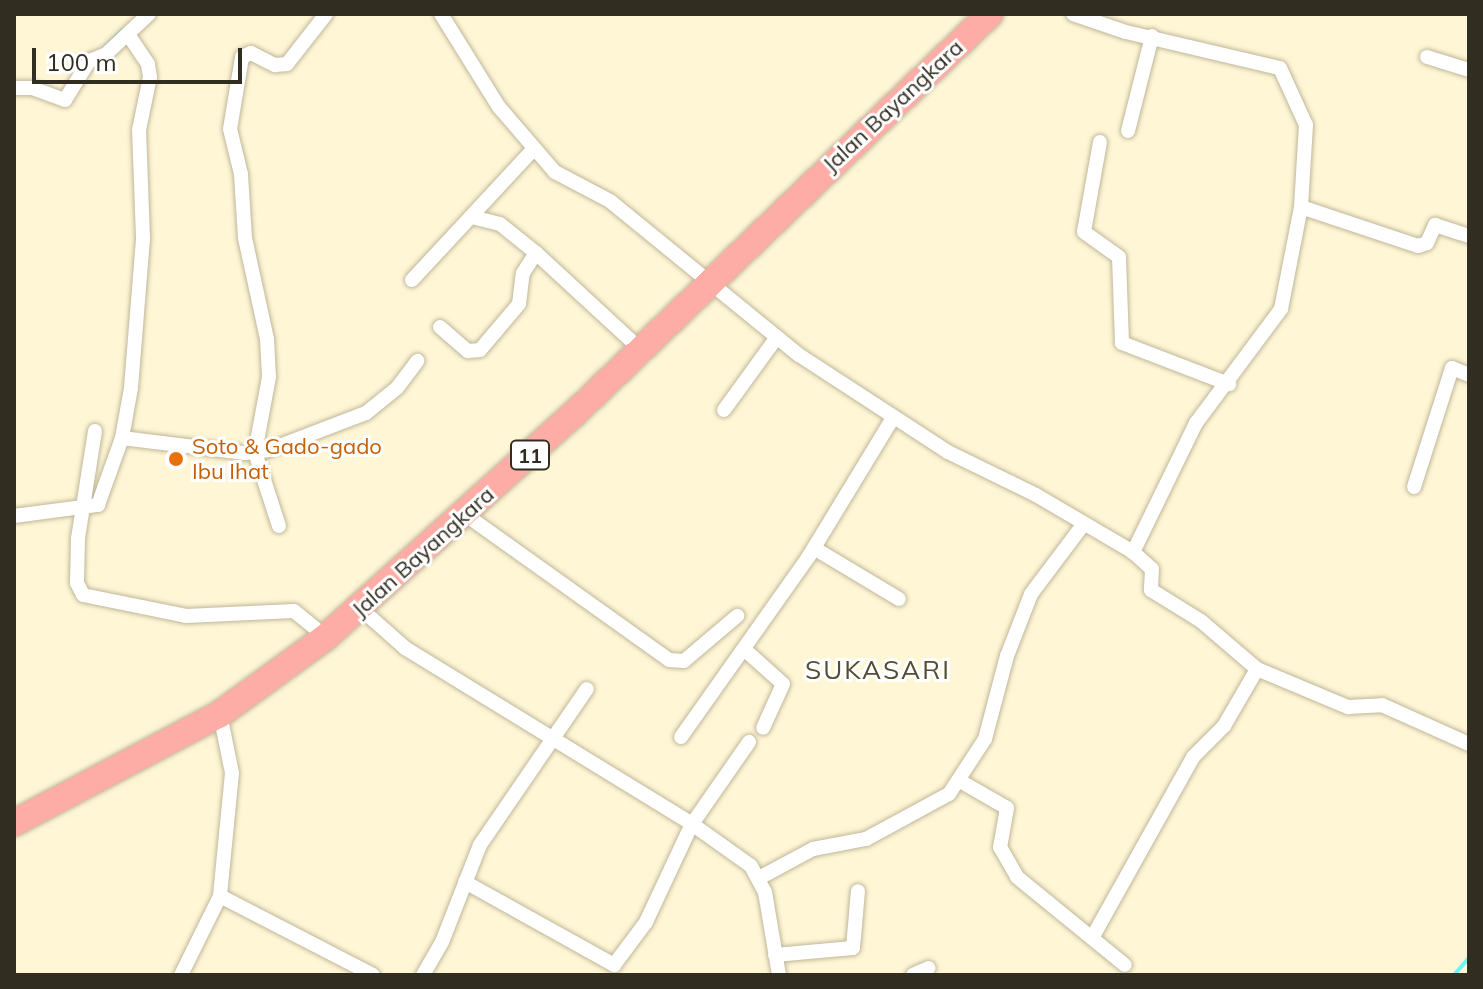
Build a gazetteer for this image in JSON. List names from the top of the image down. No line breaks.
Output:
{"streets":{"highway":["Jalan Bayangkara","11"]},"districts":["SUKASARI"],"places":["Soto & Gado-gado Ibu Ihat"],"scale_bar":"100 m"}
